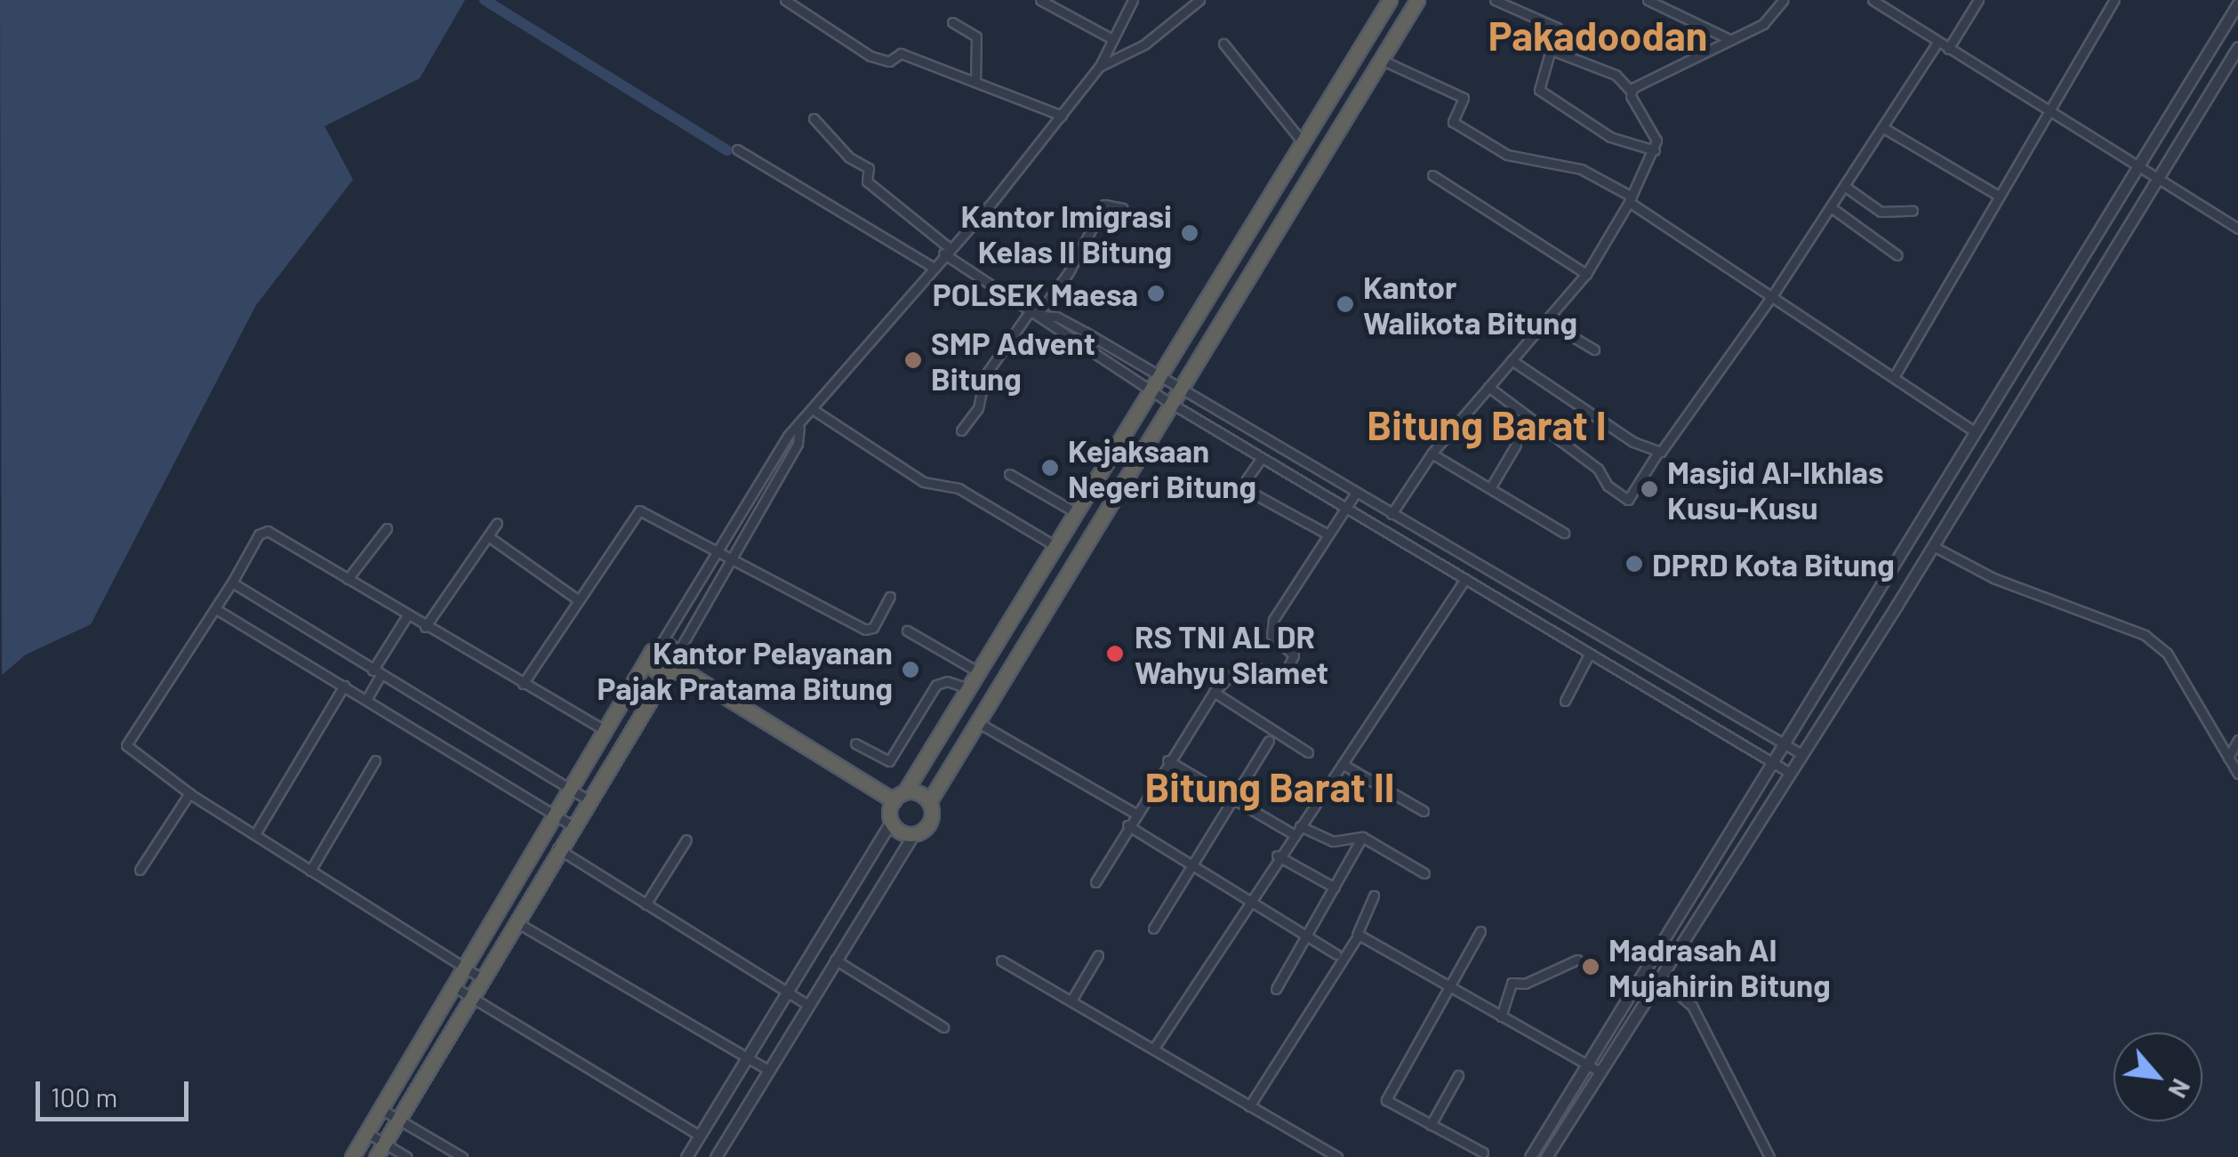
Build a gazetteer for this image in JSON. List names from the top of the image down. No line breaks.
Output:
{"districts":["Pakadoodan","Bitung Barat I","Bitung Barat II"],"places":["Kantor Imigrasi Kelas II Bitung","POLSEK Maesa","Kantor Walikota Bitung","SMP Advent Bitung","Kejaksaan Negeri Bitung","Masjid Al-Ikhlas Kusu-Kusu","DPRD Kota Bitung","RS TNI AL DR Wahyu Slamet","Kantor Pelayanan Pajak Pratama Bitung","Madrasah Al Mujahirin Bitung"],"scale_bar":"100 m","north":"bottom right"}
